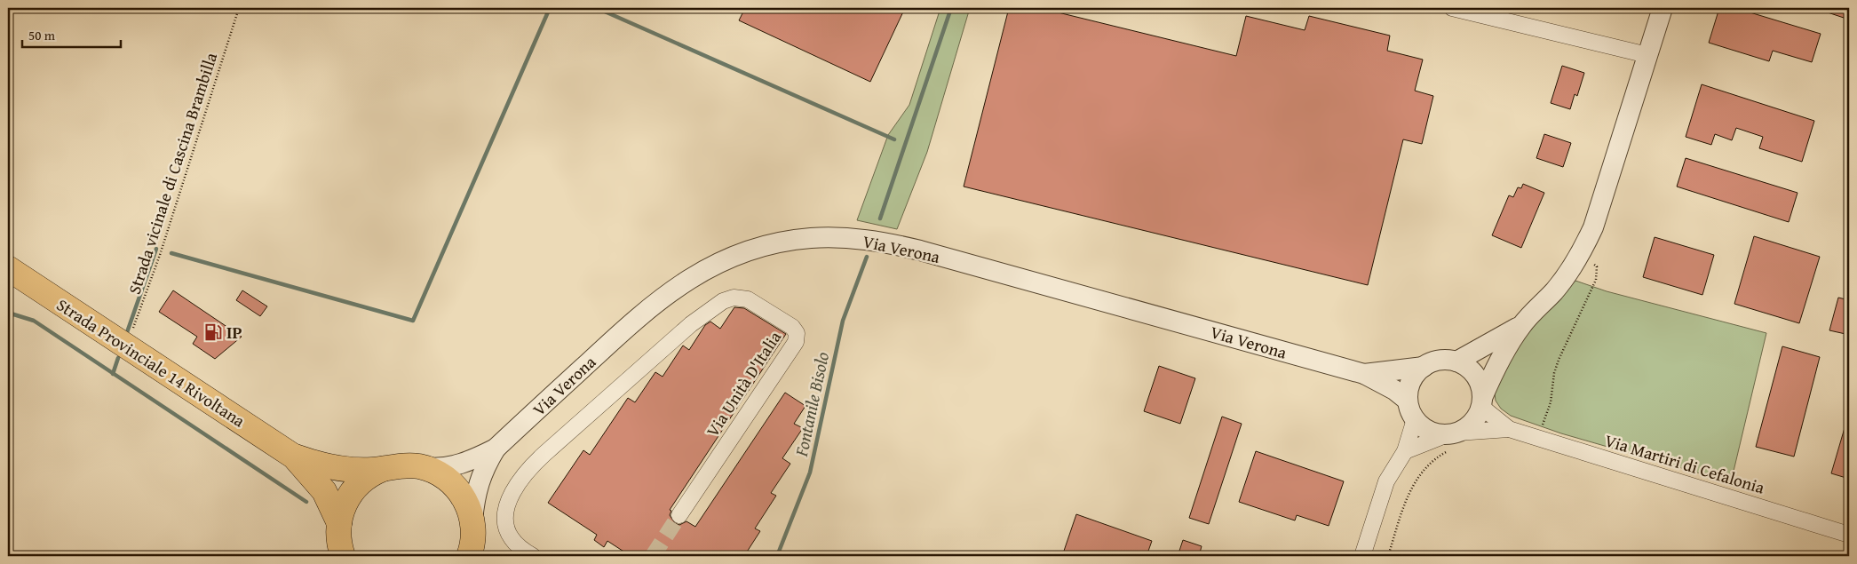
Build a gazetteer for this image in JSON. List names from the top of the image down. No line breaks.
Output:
{"streets":{"main road":["Strada Provinciale 14 Rivoltana"],"street":["Via Verona","Via Unità D'Italia","Via Martiri di Cefalonia"],"path":["Strada vicinale di Cascina Brambilla"]},"crossings":[["Strada vicinale di Cascina Brambilla","Strada Provinciale 14 Rivoltana"],["Via Verona","Strada Provinciale 14 Rivoltana"],["Via Verona","Via Martiri di Cefalonia"]],"water":["Fontanile Bisolo"],"places":{"fuel station":["IP"]},"scale_bar":"50 m"}
